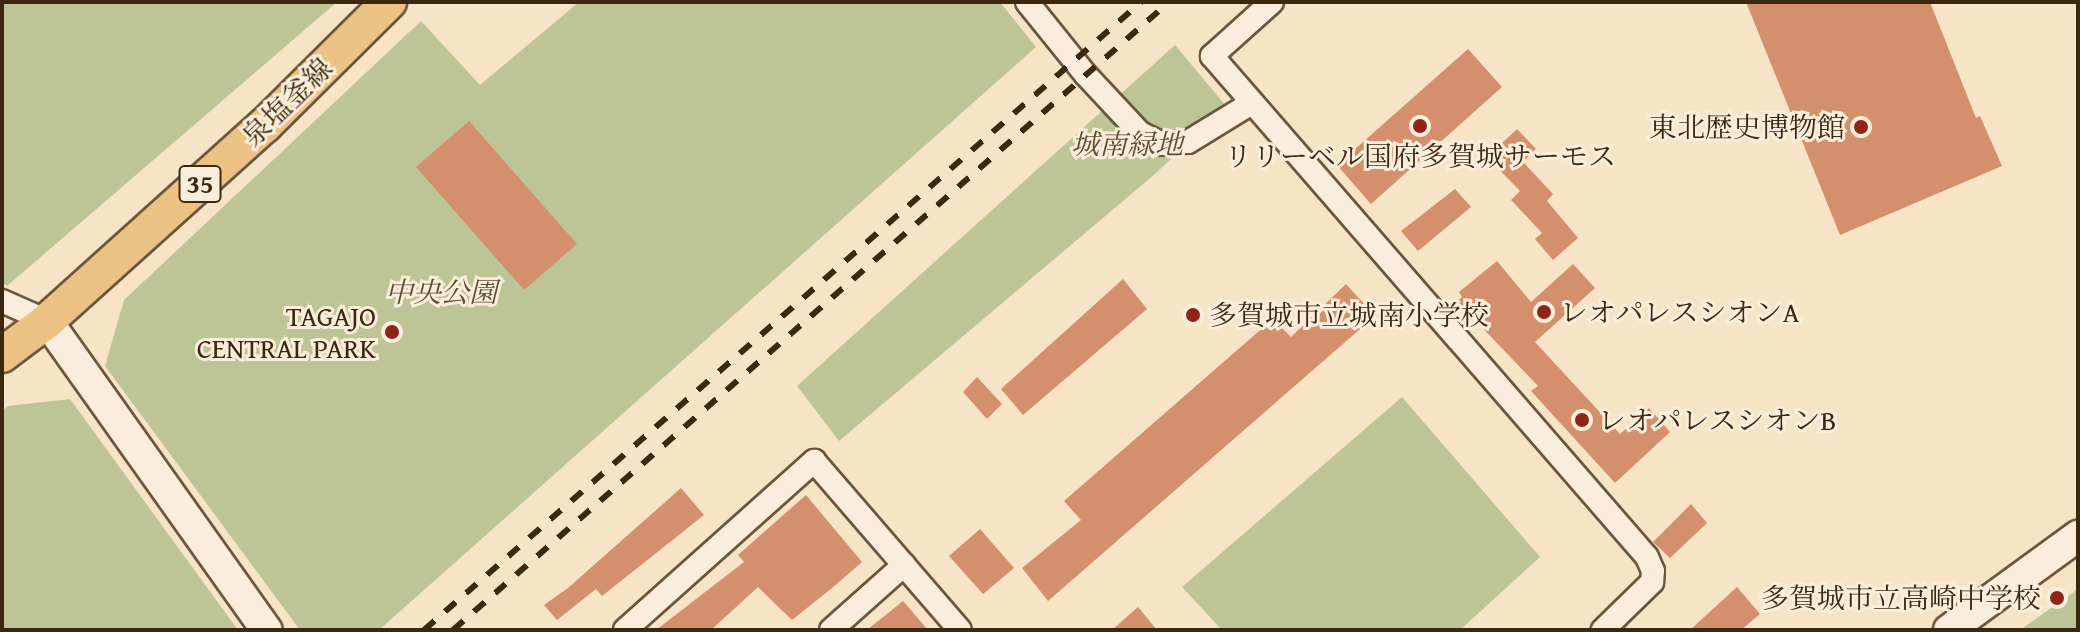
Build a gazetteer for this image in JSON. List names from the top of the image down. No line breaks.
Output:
{"streets":{"main road":["泉塩釜線","35"]},"parks":["城南緑地","中央公園"],"places":["リリーベル国府多賀城サーモス","東北歴史博物館","レオパレスシオンA","多賀城市立城南小学校","TAGAJO CENTRAL PARK","レオパレスシオンB","多賀城市立高崎中学校"]}
